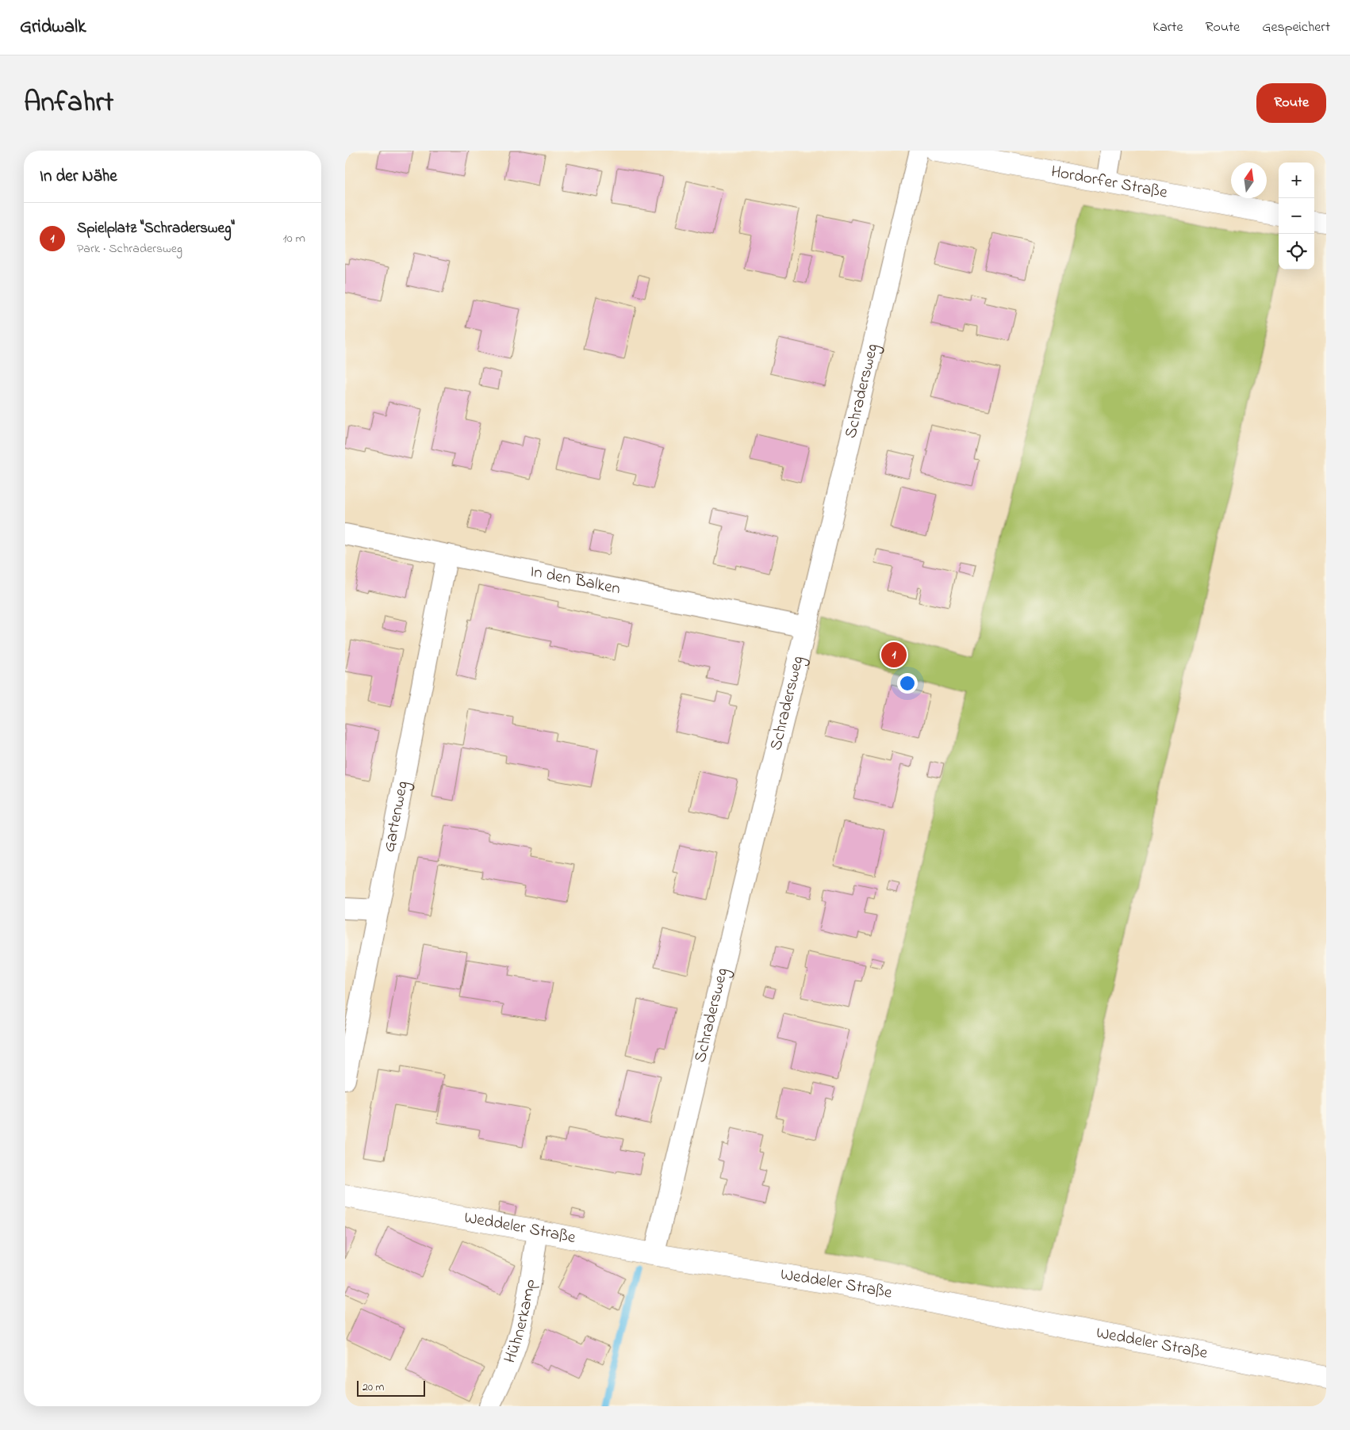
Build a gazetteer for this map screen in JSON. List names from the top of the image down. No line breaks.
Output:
{"streets":{"street":["Hordorfer Straße","Schradersweg","In den Balken","Gartenweg","Weddeler Straße","Hühnerkamp"]},"crossings":[["Schradersweg","In den Balken"],["Schradersweg","Weddeler Straße"],["In den Balken","Gartenweg"],["Weddeler Straße","Hühnerkamp"]],"scale_bar":"20 m","north":"top","page":{"header":"Gridwalk","nav":["Karte","Route","Gespeichert"],"title":"Anfahrt","buttons":"Route","heading":"In der Nähe","map_buttons":["+","−"],"list":[{"mark":"1","name":"Spielplatz \"Schradersweg\"","note":"Park · Schradersweg","value":"10 m"}],"pins":"1","scale":"20 m"}}
